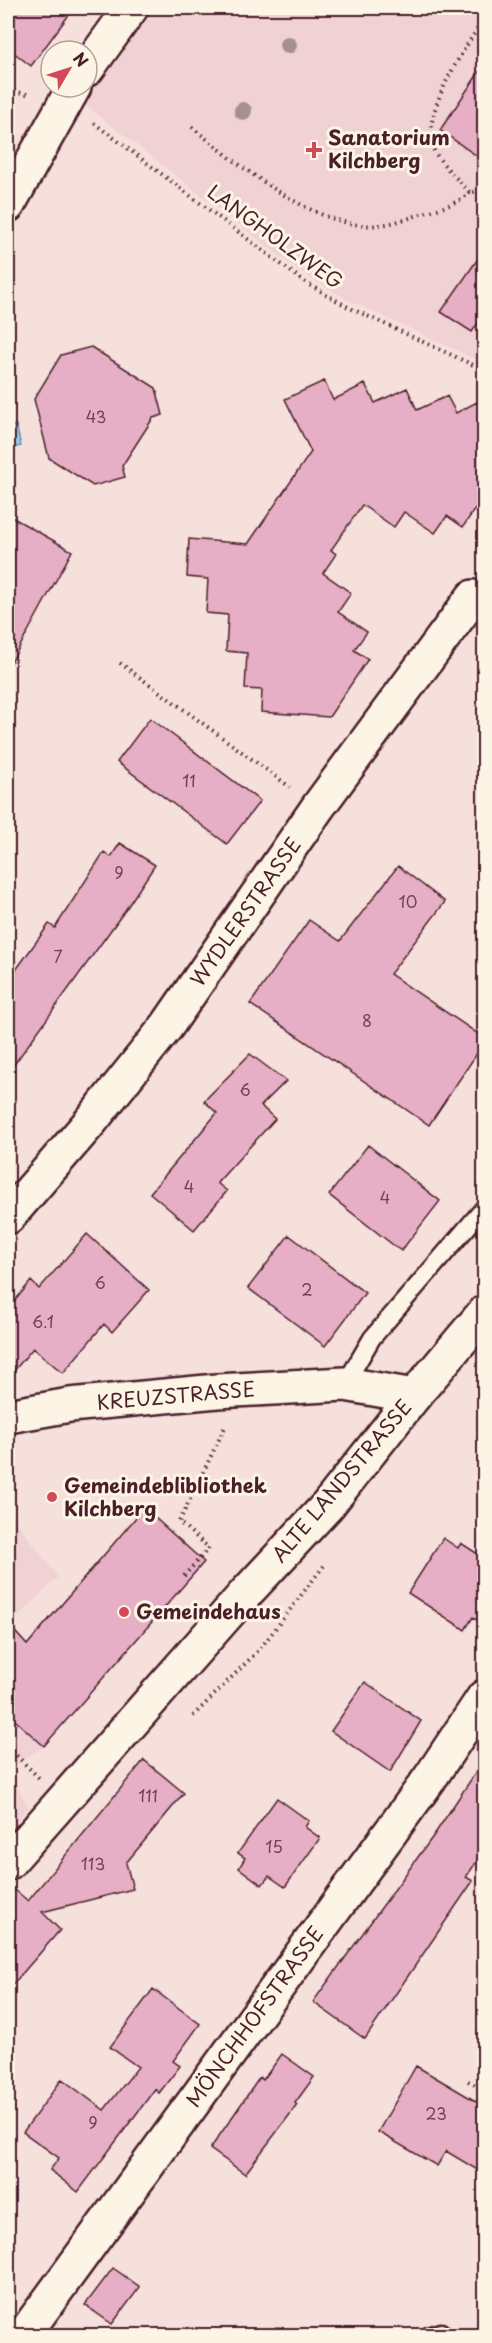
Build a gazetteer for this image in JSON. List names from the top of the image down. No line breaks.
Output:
{"streets":{"street":["WYDLERSTRASSE","KREUZSTRASSE","ALTE LANDSTRASSE","MÖNCHHOFSTRASSE"],"path":["LANGHOLZWEG"]},"crossings":[["KREUZSTRASSE","ALTE LANDSTRASSE"]],"places":{"health":["Sanatorium Kilchberg"],"other":["Gemeindeblibliothek Kilchberg","Gemeindehaus"]},"house_numbers":["43","11","9","10","7","8","6","4","4","6","2","6.1","111","15","113","23","9"],"north":"top right"}
